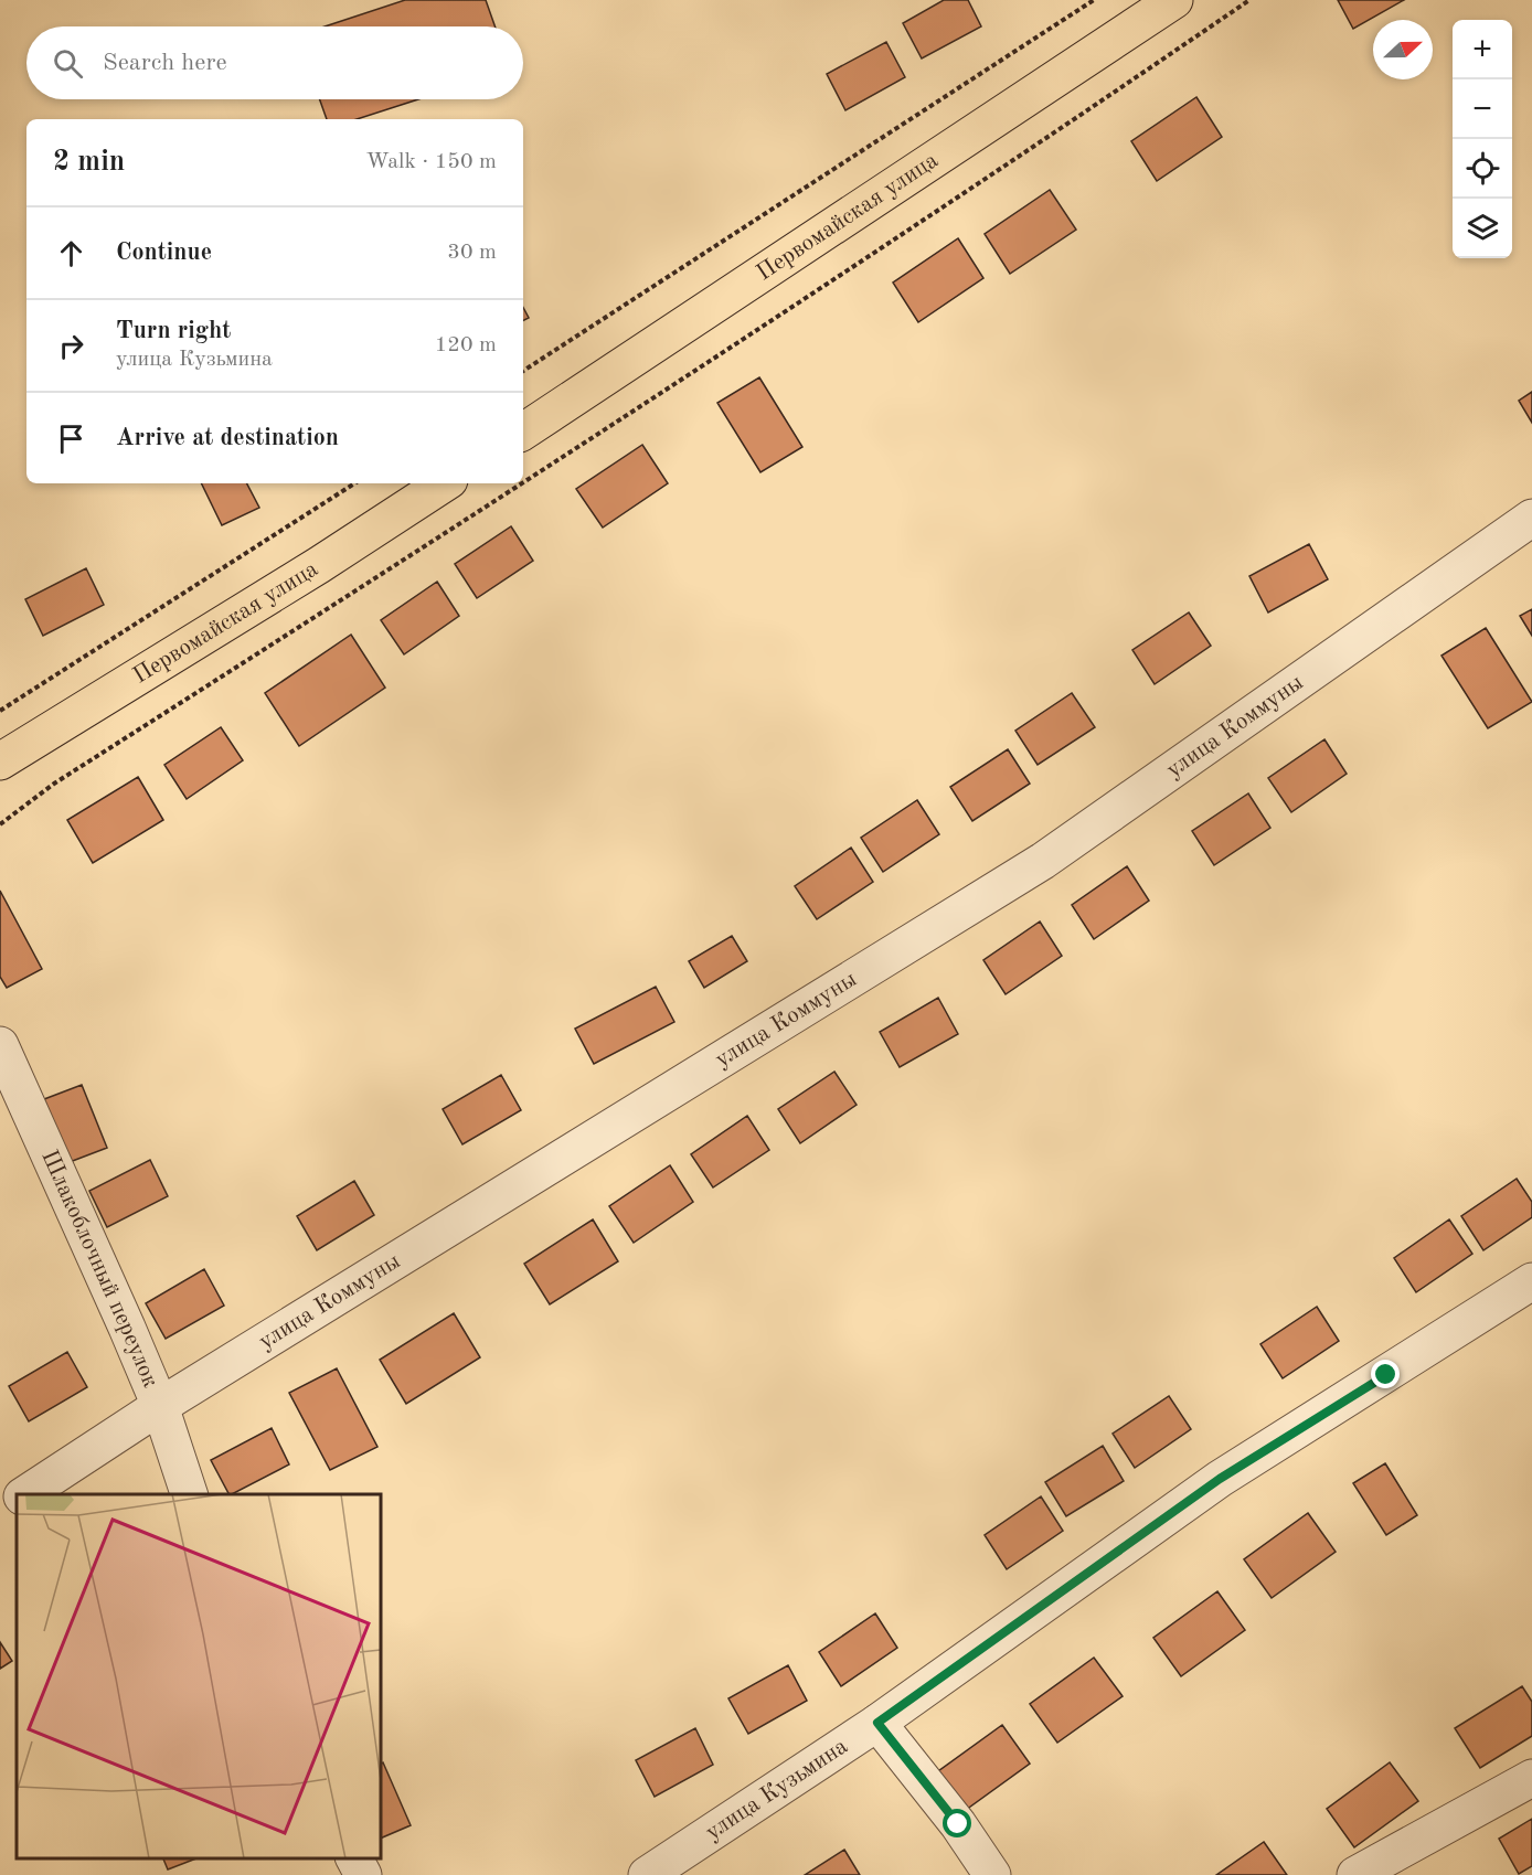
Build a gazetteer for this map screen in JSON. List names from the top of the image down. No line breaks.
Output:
{"streets":{"main road":["Первомайская улица"],"street":["улица Коммуны","Шлакоблочный переулок","улица Кузьмина"]},"crossings":[["улица Коммуны","Шлакоблочный переулок"]],"north":"right","page":{"map_buttons":["+","−"],"search":"Search here","heading":["2 min","Walk · 150 m"],"list":[["Continue","30 m"],["Turn right","улица Кузьмина","120 m"],"Arrive at destination"]}}
